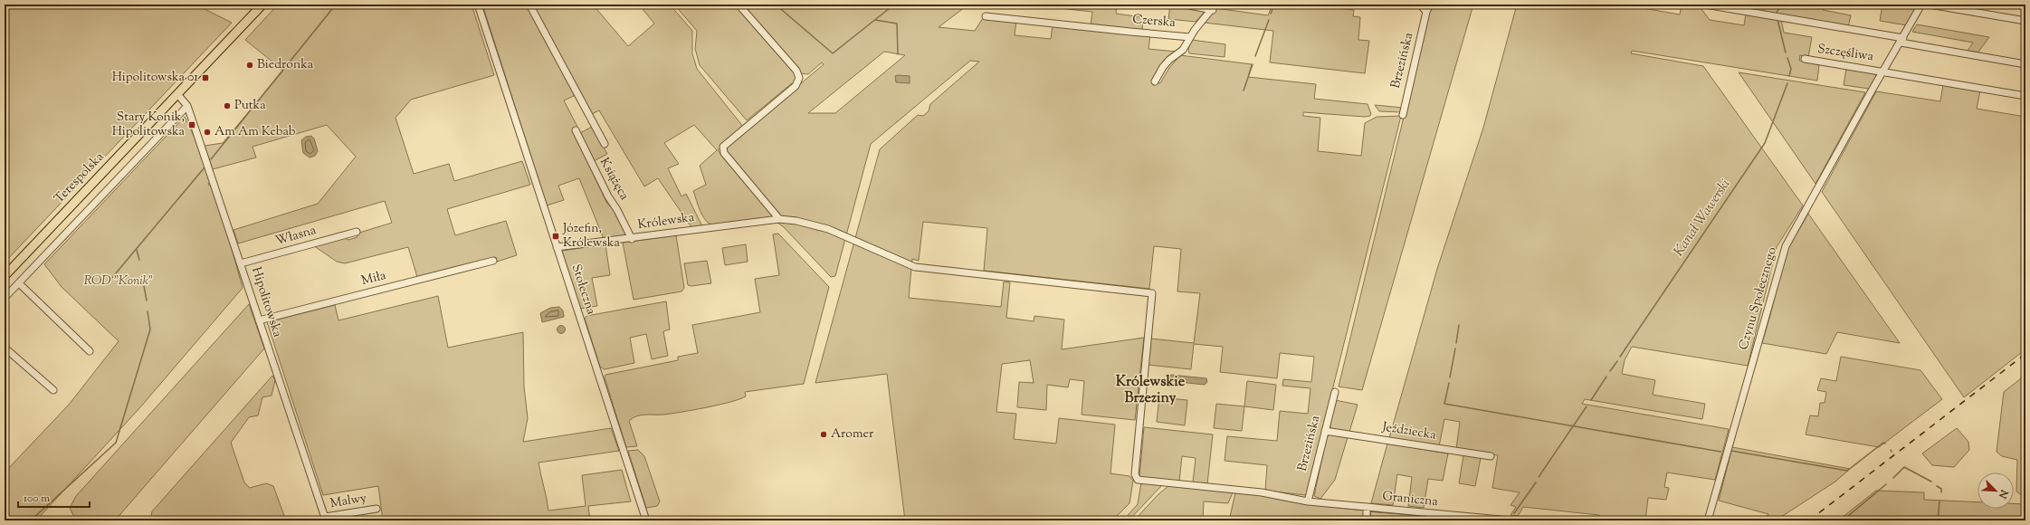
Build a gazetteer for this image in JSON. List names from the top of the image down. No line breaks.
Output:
{"streets":{"main road":["Terespolska"],"street":["Czerska","Szczęśliwa","Brzezińska","Książęca","Królewska","Własna","Miła","Stołeczna","Czynu Społecznego","Hipolitowska","Jeździecka","Graniczna","Malwy"]},"crossings":[["Szczęśliwa","Czynu Społecznego"],["Brzezińska","Królewska"],["Brzezińska","Jeździecka"],["Brzezińska","Graniczna"],["Terespolska","Hipolitowska"],["Książęca","Królewska"],["Królewska","Stołeczna"],["Królewska","Graniczna"],["Własna","Hipolitowska"],["Miła","Hipolitowska"],["Hipolitowska","Malwy"]],"districts":["Królewskie Brzeziny"],"water":["Kanał Wawerski"],"parks":["ROD \"Konik\""],"places":{"other":["Biedronka","Putka","Am Am Kebab","Aromer"],"transit":["Hipolitowska 01","Stary Konik, Hipolitowska","Józefin, Królewska"]},"scale_bar":"100 m","north":"bottom right"}
